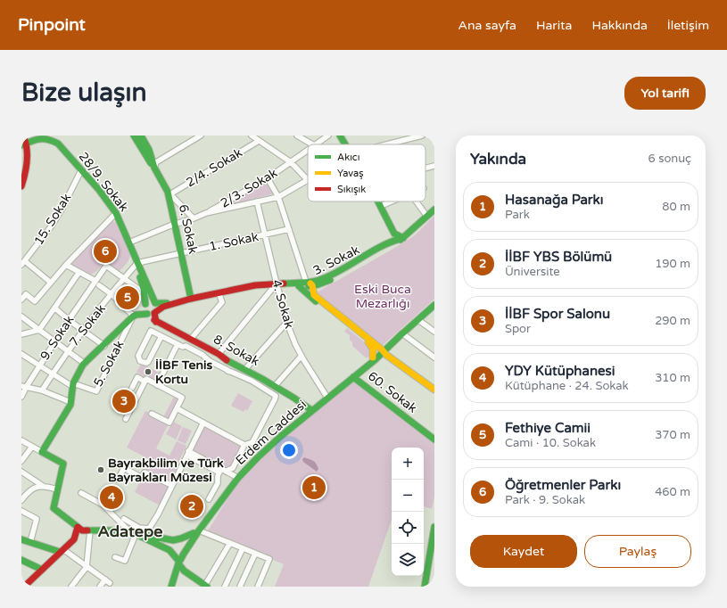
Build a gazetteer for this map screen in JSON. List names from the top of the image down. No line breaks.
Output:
{"streets":{"main road":["28/9. Sokak","6. Sokak","3. Sokak","8. Sokak","60. Sokak","Erdem Caddesi"],"street":["2/4. Sokak","2/3. Sokak","15. Sokak","1. Sokak","4. Sokak","7. Sokak","9. Sokak","5. Sokak"]},"crossings":[["2/4. Sokak","6. Sokak"],["28/9. Sokak","2/3. Sokak"],["28/9. Sokak","15. Sokak"],["28/9. Sokak","1. Sokak"],["28/9. Sokak","3. Sokak"],["28/9. Sokak","7. Sokak"],["28/9. Sokak","9. Sokak"],["28/9. Sokak","8. Sokak"],["2/3. Sokak","6. Sokak"],["2/3. Sokak","4. Sokak"],["6. Sokak","1. Sokak"],["6. Sokak","3. Sokak"],["1. Sokak","4. Sokak"],["1. Sokak","7. Sokak"],["3. Sokak","4. Sokak"],["3. Sokak","8. Sokak"],["3. Sokak","5. Sokak"],["4. Sokak","Erdem Caddesi"],["7. Sokak","9. Sokak"],["8. Sokak","Erdem Caddesi"],["60. Sokak","Erdem Caddesi"]],"districts":["Adatepe"],"parks":["Eski Buca Mezarlığı"],"places":["İİBF Tenis Kortu","Bayrakbilim ve Türk Bayrakları Müzesi"],"legend":["Akıcı","Yavaş","Sıkışık"],"page":{"header":"Pinpoint","nav":["Ana sayfa","Harita","Hakkında","İletişim"],"buttons":["Yol tarifi",["Kaydet","Paylaş"]],"title":"Bize ulaşın","heading":["Yakında","6 sonuç"],"list":[{"mark":"1","name":"Hasanağa Parkı","note":"Park","value":"80 m"},{"mark":"2","name":"İİBF YBS Bölümü","note":"Üniversite","value":"190 m"},{"mark":"3","name":"İİBF Spor Salonu","note":"Spor","value":"290 m"},{"mark":"4","name":"YDY Kütüphanesi","note":"Kütüphane · 24. Sokak","value":"310 m"},{"mark":"5","name":"Fethiye Camii","note":"Cami · 10. Sokak","value":"370 m"},{"mark":"6","name":"Öğretmenler Parkı","note":"Park · 9. Sokak","value":"460 m"}],"pins":["6","5","3","1","4","2"],"map_buttons":["+","−"]}}
